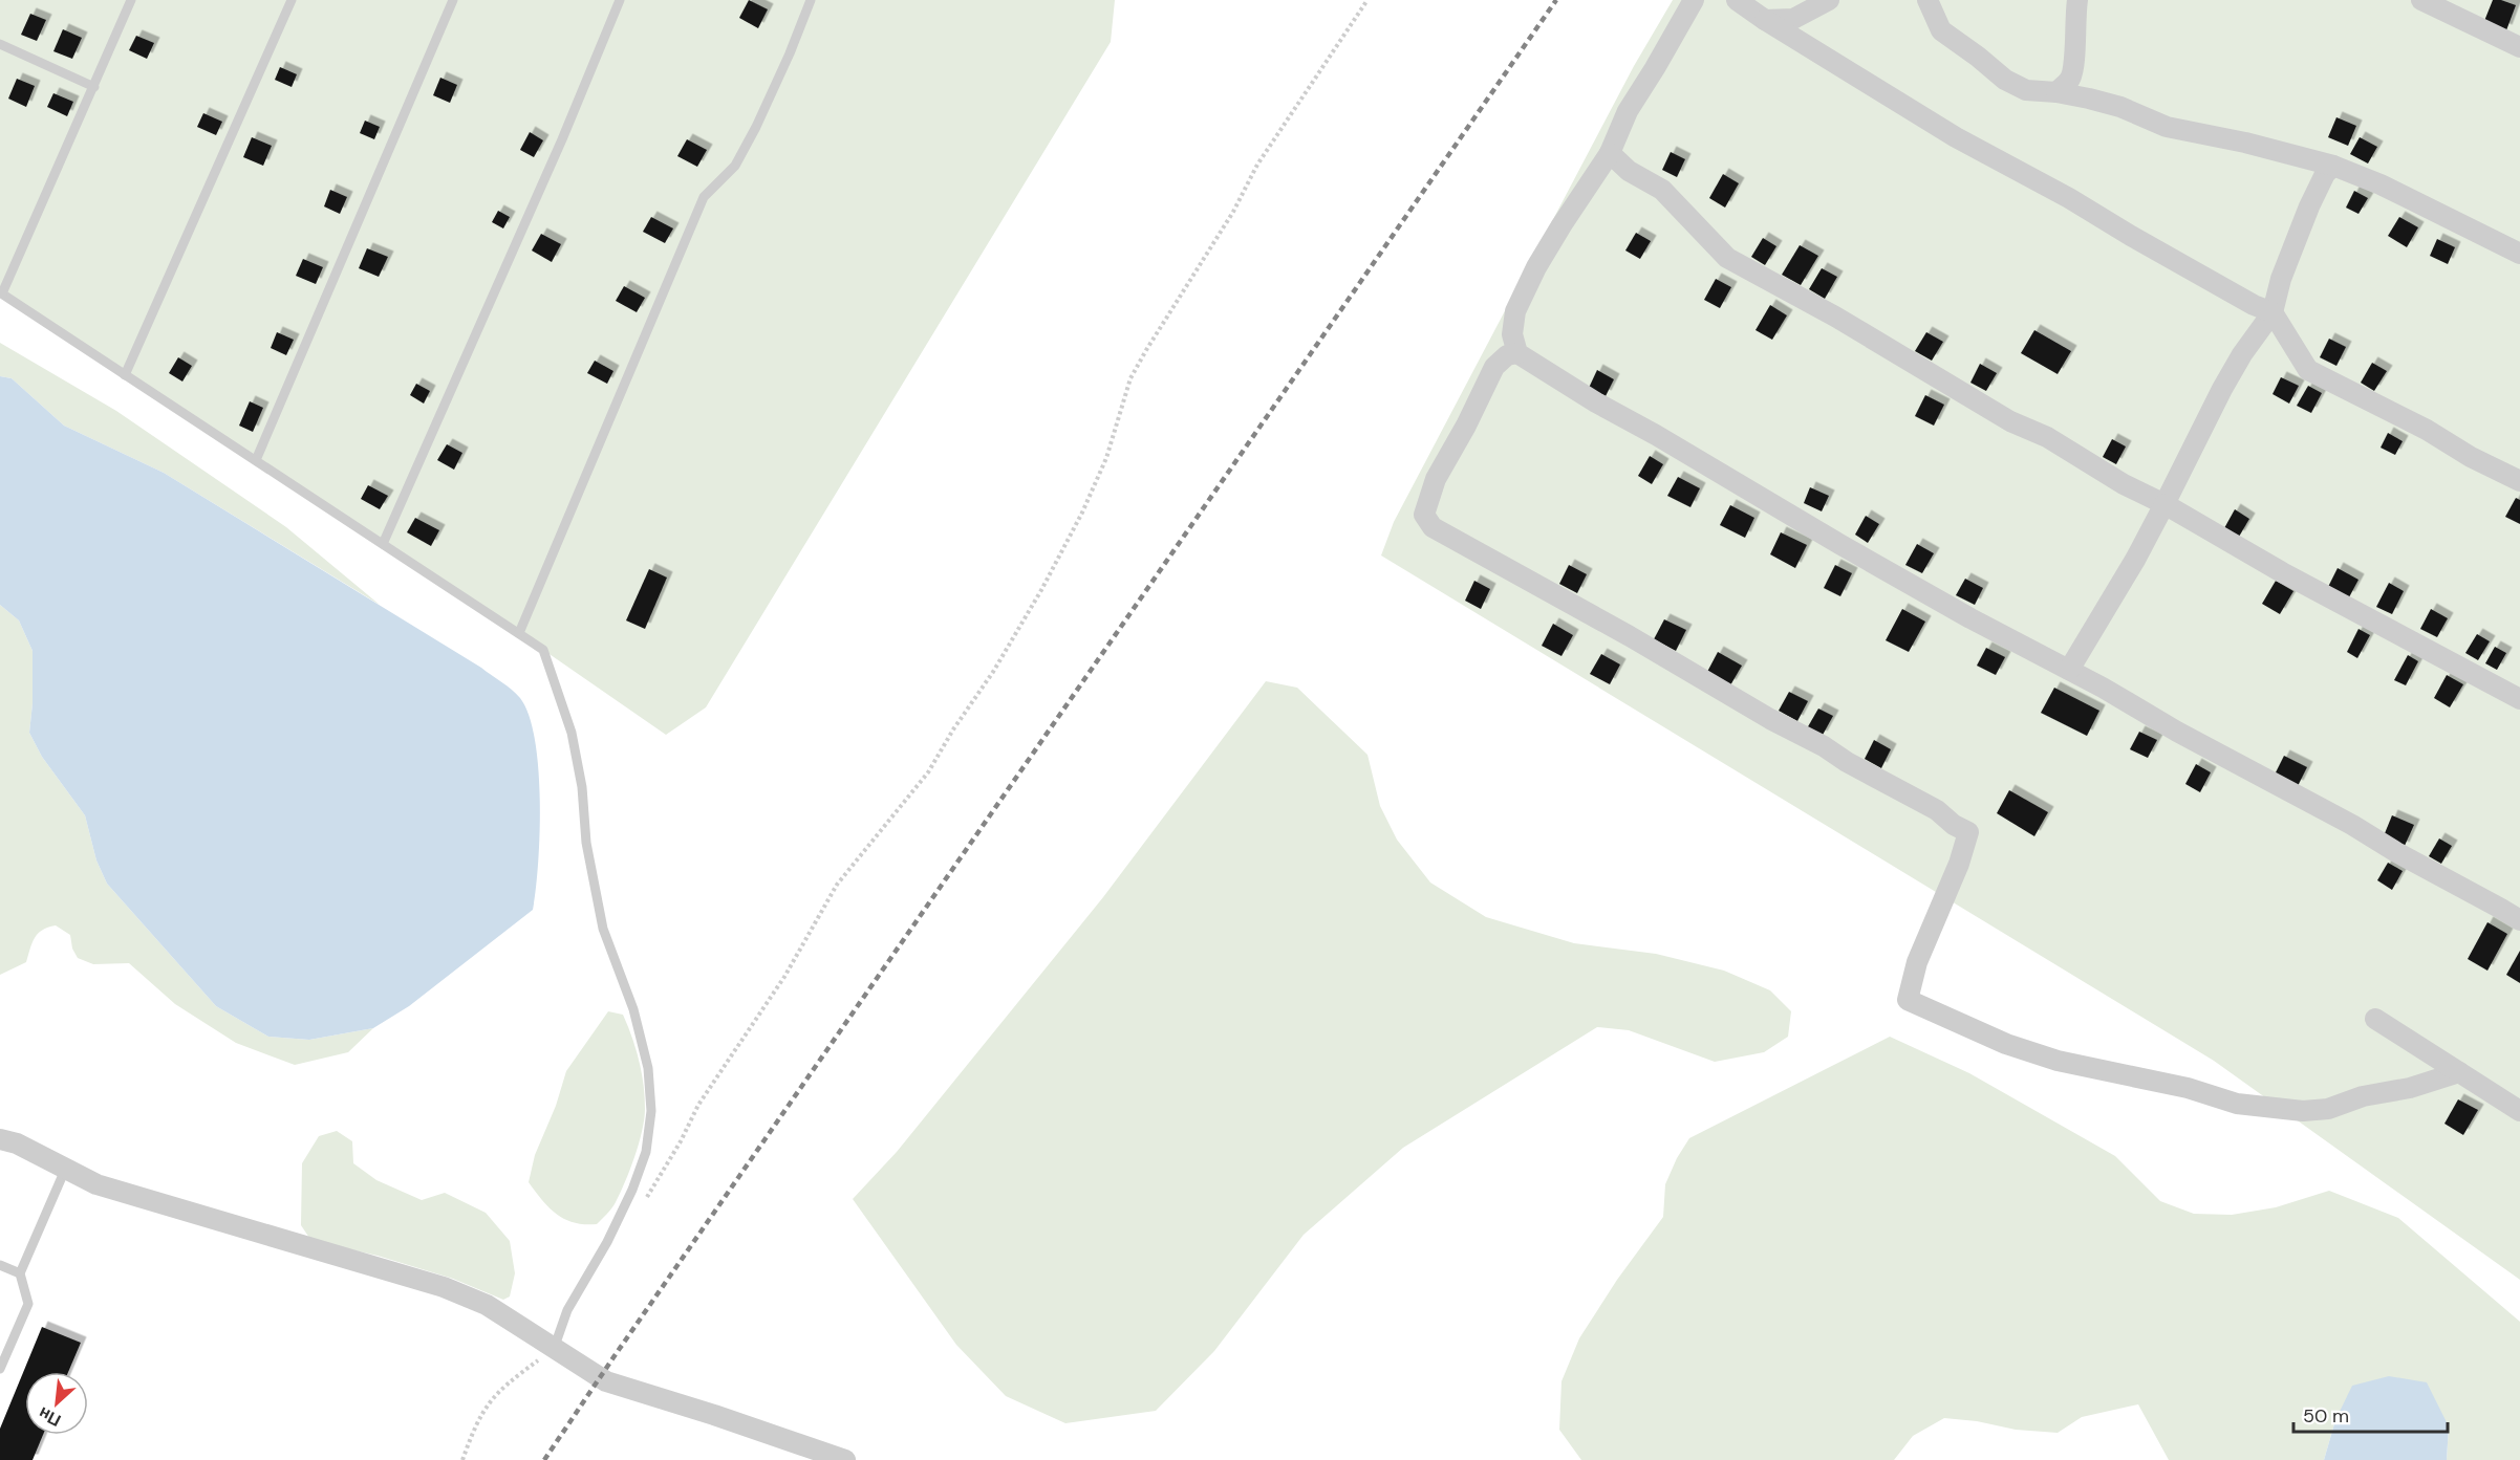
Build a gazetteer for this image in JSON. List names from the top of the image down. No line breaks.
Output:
{"scale_bar":"50 m","north":"bottom left"}
